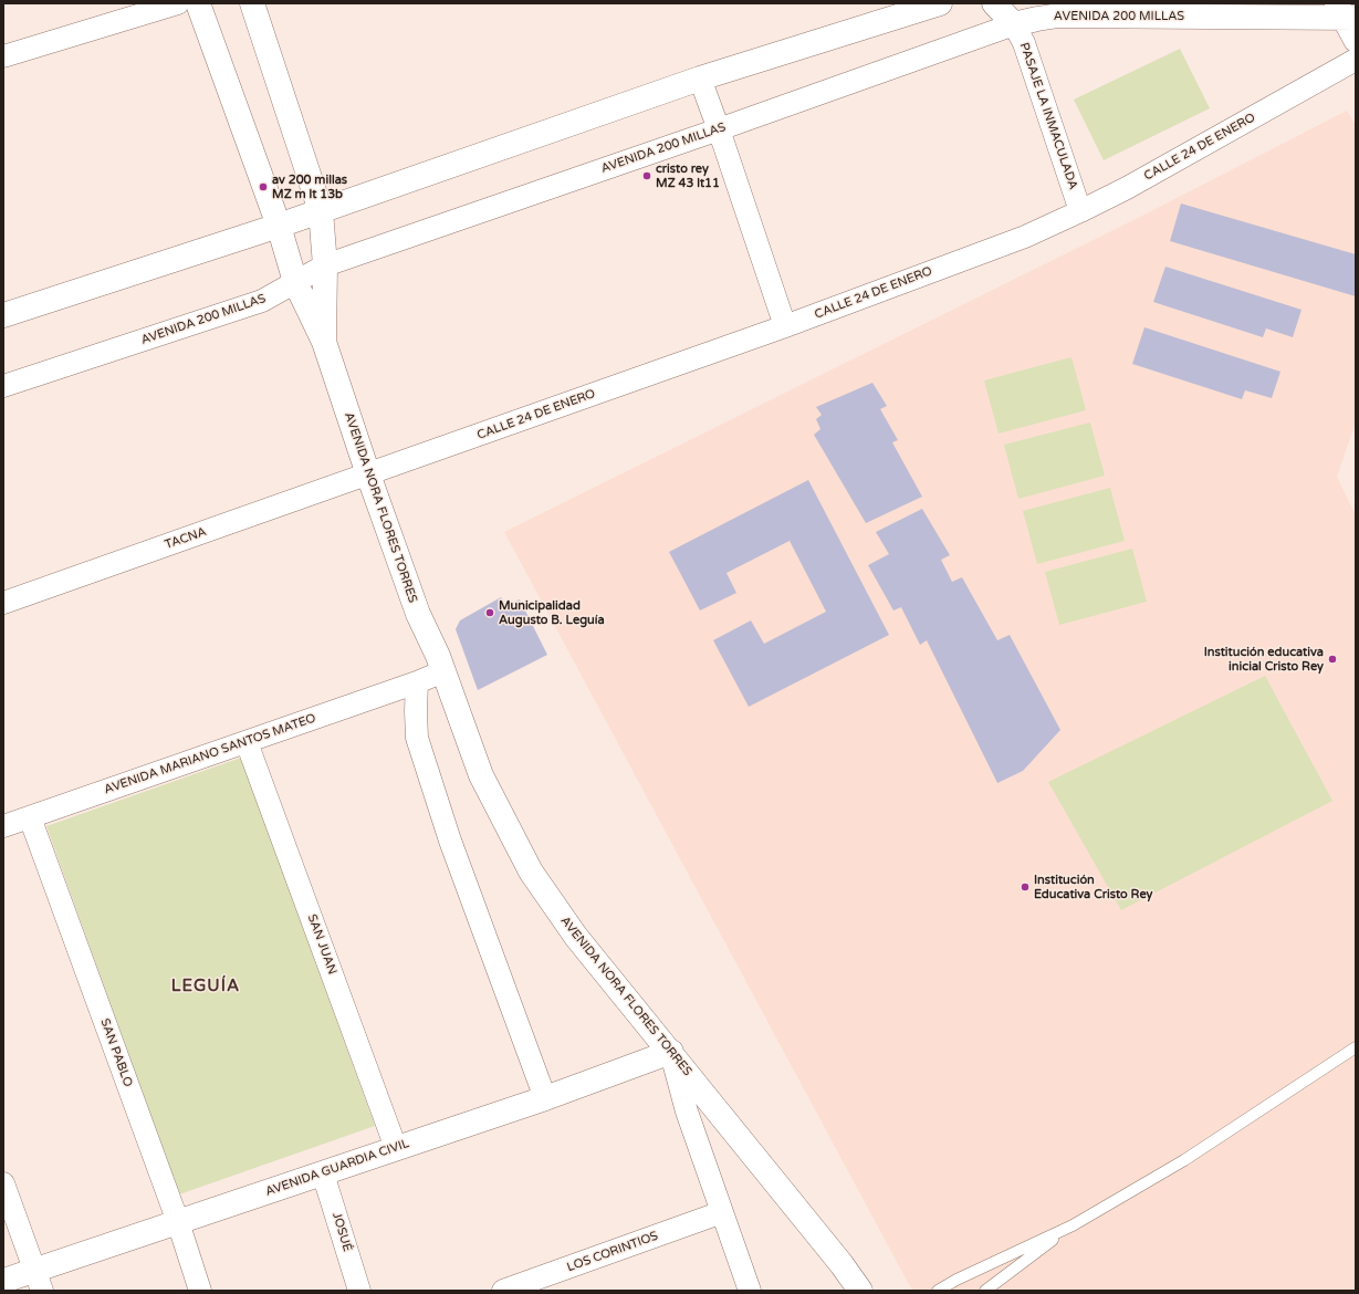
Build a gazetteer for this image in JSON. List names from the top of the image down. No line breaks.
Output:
{"streets":{"street":["AVENIDA 200 MILLAS","PASAJE LA INMACULADA","CALLE 24 DE ENERO","AVENIDA NORA FLORES TORRES","TACNA","AVENIDA MARIANO SANTOS MATEO","SAN JUAN","SAN PABLO","AVENIDA GUARDIA CIVIL","JOSUÉ","LOS CORINTIOS"]},"crossings":[["AVENIDA 200 MILLAS","PASAJE LA INMACULADA"],["AVENIDA 200 MILLAS","AVENIDA NORA FLORES TORRES"],["PASAJE LA INMACULADA","CALLE 24 DE ENERO"],["CALLE 24 DE ENERO","AVENIDA NORA FLORES TORRES"],["CALLE 24 DE ENERO","TACNA"],["AVENIDA NORA FLORES TORRES","TACNA"],["AVENIDA NORA FLORES TORRES","AVENIDA GUARDIA CIVIL"],["AVENIDA MARIANO SANTOS MATEO","SAN JUAN"],["AVENIDA MARIANO SANTOS MATEO","SAN PABLO"],["SAN JUAN","AVENIDA GUARDIA CIVIL"],["SAN PABLO","AVENIDA GUARDIA CIVIL"],["AVENIDA GUARDIA CIVIL","JOSUÉ"]],"districts":["LEGUÍA"],"places":["cristo rey MZ 43 lt11","av 200 millas MZ m lt 13b","Municipalidad Augusto B. Leguía","Institución educativa inicial Cristo Rey","Institución Educativa Cristo Rey"]}
